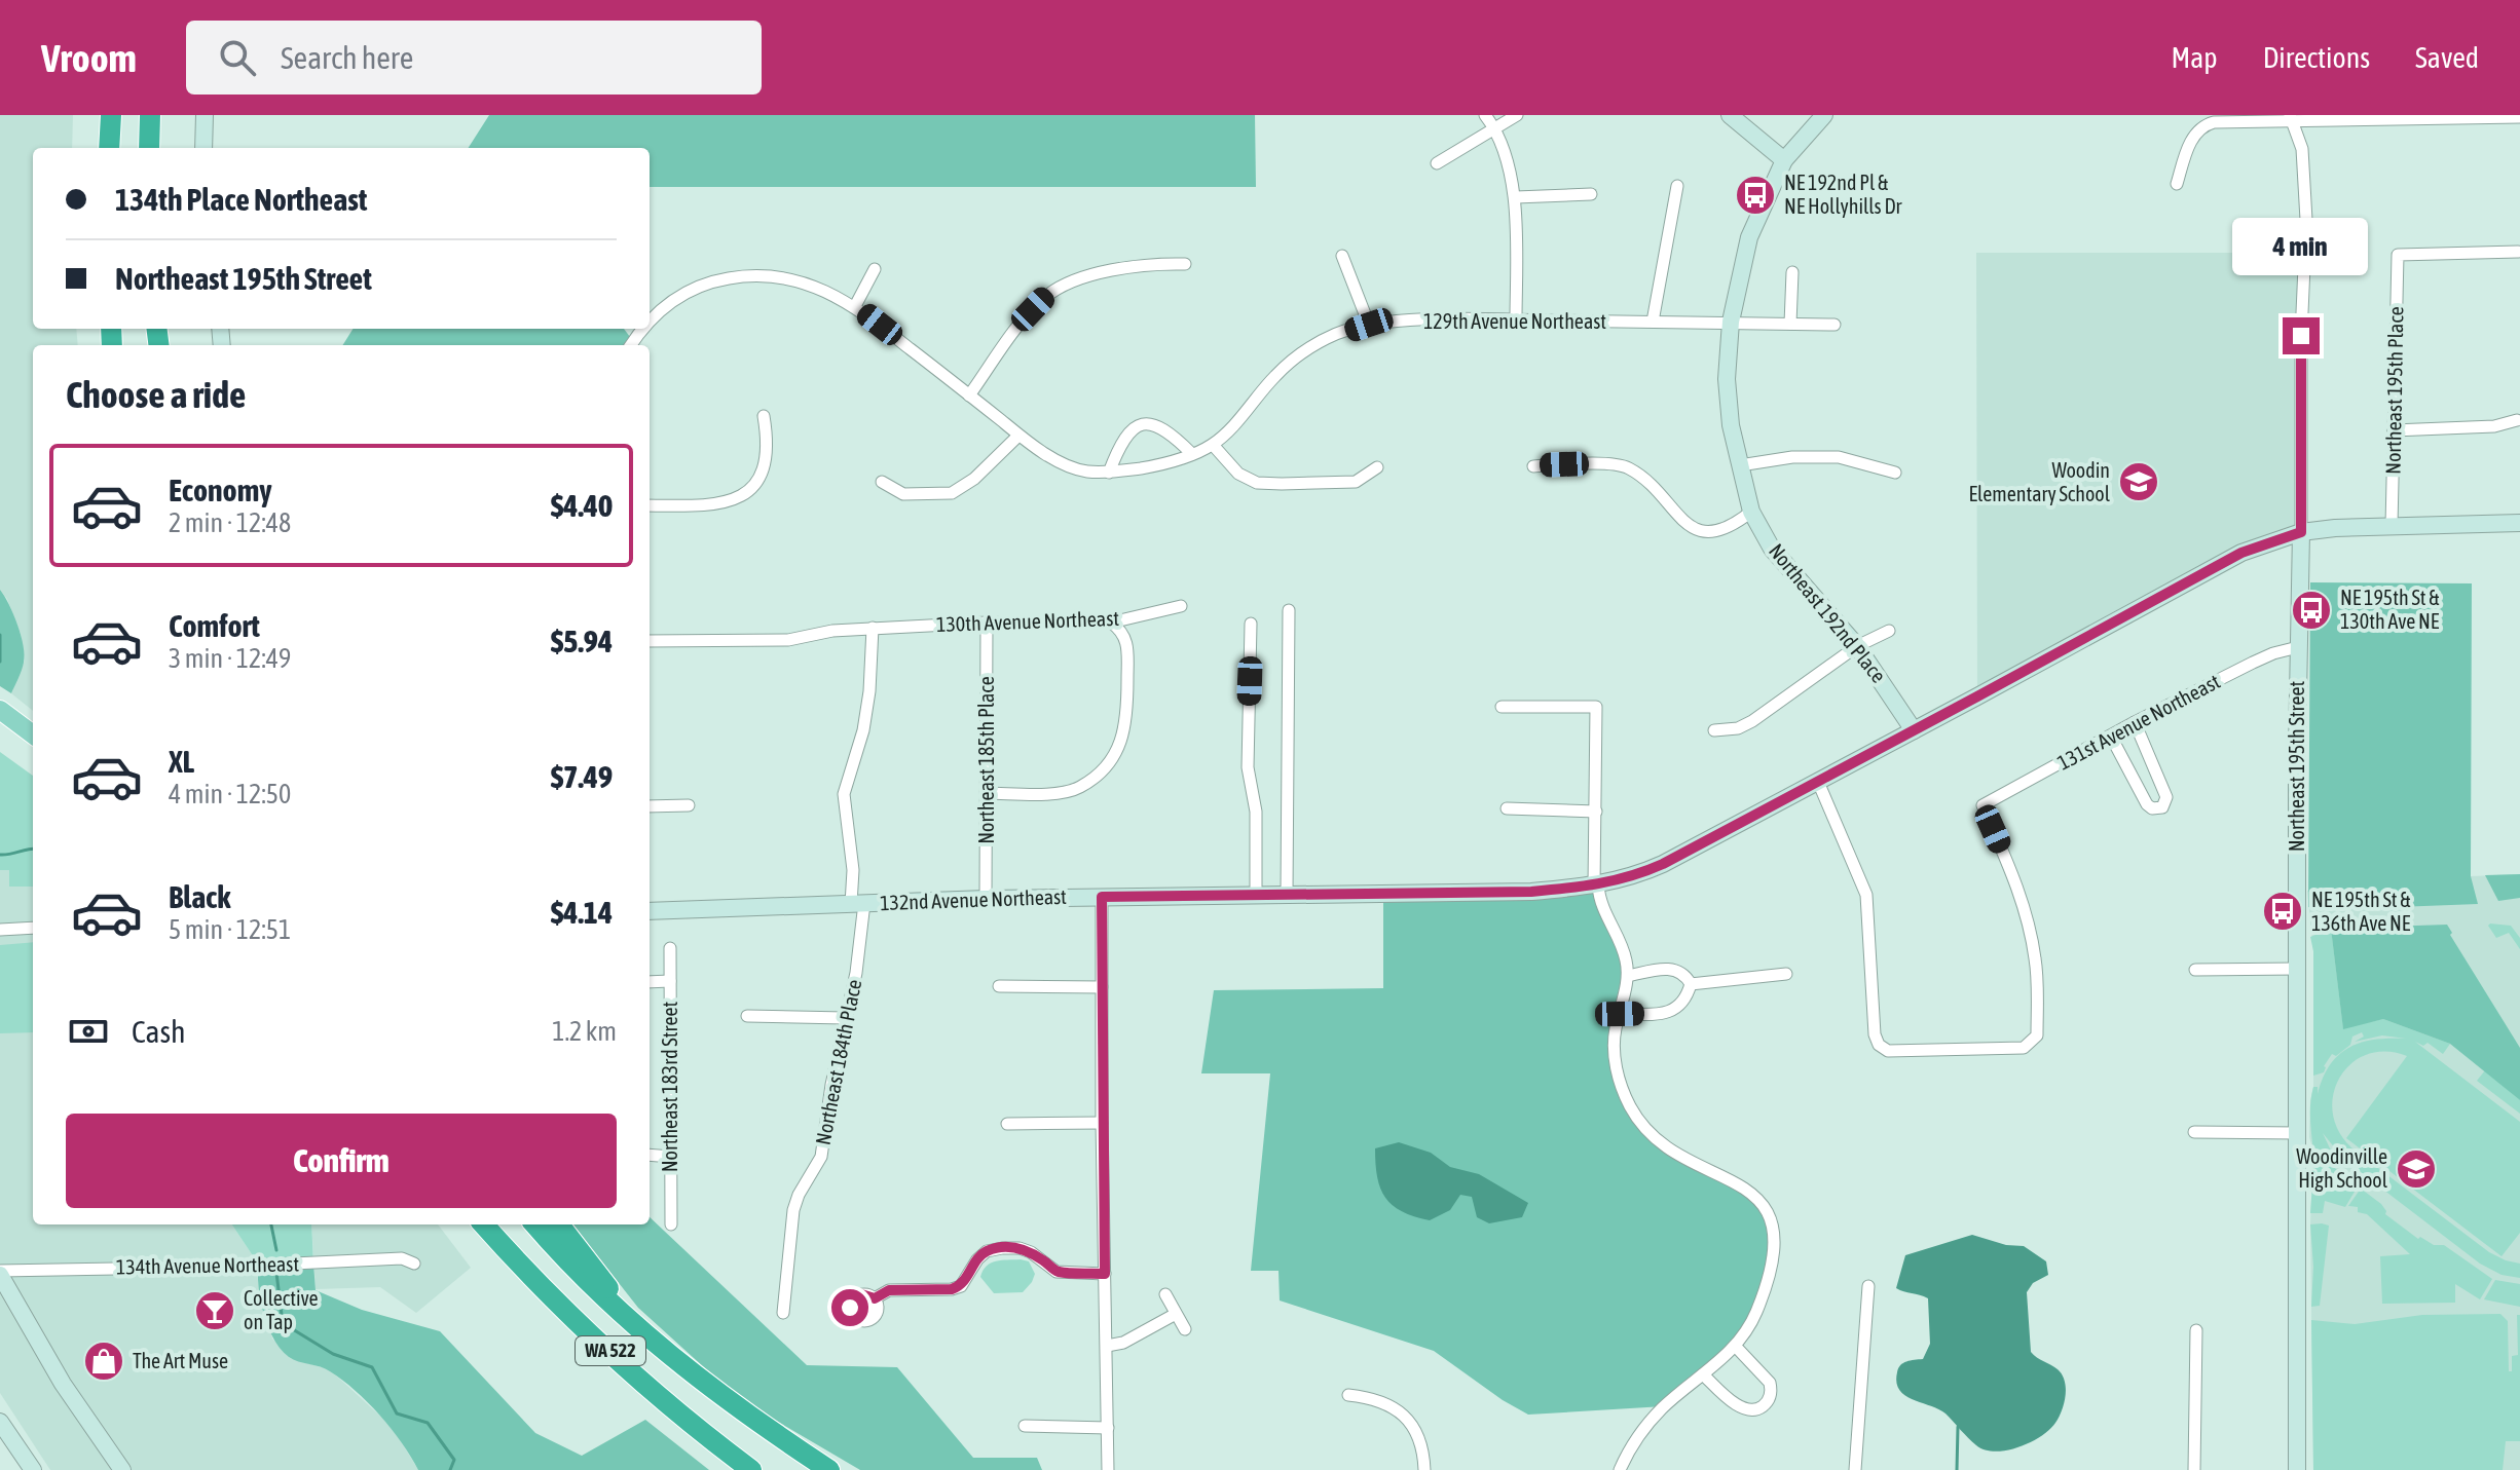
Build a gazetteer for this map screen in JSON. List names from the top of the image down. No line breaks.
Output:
{"streets":{"highway":["WA 522"],"main road":["Northeast 192nd Place","Northeast 195th Street","132nd Avenue Northeast"],"street":["129th Avenue Northeast","Northeast 195th Place","130th Avenue Northeast","131st Avenue Northeast","Northeast 185th Place","Northeast 184th Place","Northeast 183rd Street","134th Avenue Northeast"]},"crossings":[["129th Avenue Northeast","Northeast 192nd Place"],["Northeast 192nd Place","132nd Avenue Northeast"],["130th Avenue Northeast","Northeast 185th Place"],["130th Avenue Northeast","Northeast 184th Place"],["131st Avenue Northeast","Northeast 195th Street"],["131st Avenue Northeast","132nd Avenue Northeast"],["Northeast 185th Place","132nd Avenue Northeast"],["Northeast 195th Street","132nd Avenue Northeast"],["132nd Avenue Northeast","Northeast 184th Place"]],"places":{"bus stop":["NE 192nd Pl & NE Hollyhills Dr","NE 195th St & 130th Ave NE","NE 195th St & 136th Ave NE"],"school or university":["Woodin Elementary School","Woodinville High School"],"bar":["Collective on Tap"],"shop":["The Art Muse"]},"page":{"header":"Vroom","search":"Search here","nav":["Map","Directions","Saved"],"banner":["134th Place Northeast","Northeast 195th Street"],"bubble":"4 min","heading":"Choose a ride","list":[{"name":"Economy","note":"2 min · 12:48","value":"$4.40"},{"name":"Comfort","note":"3 min · 12:49","value":"$5.94"},{"name":"XL","note":"4 min · 12:50","value":"$7.49"},{"name":"Black","note":"5 min · 12:51","value":"$4.14"}],"pay":["Cash","1.2 km"],"buttons":"Confirm"}}
